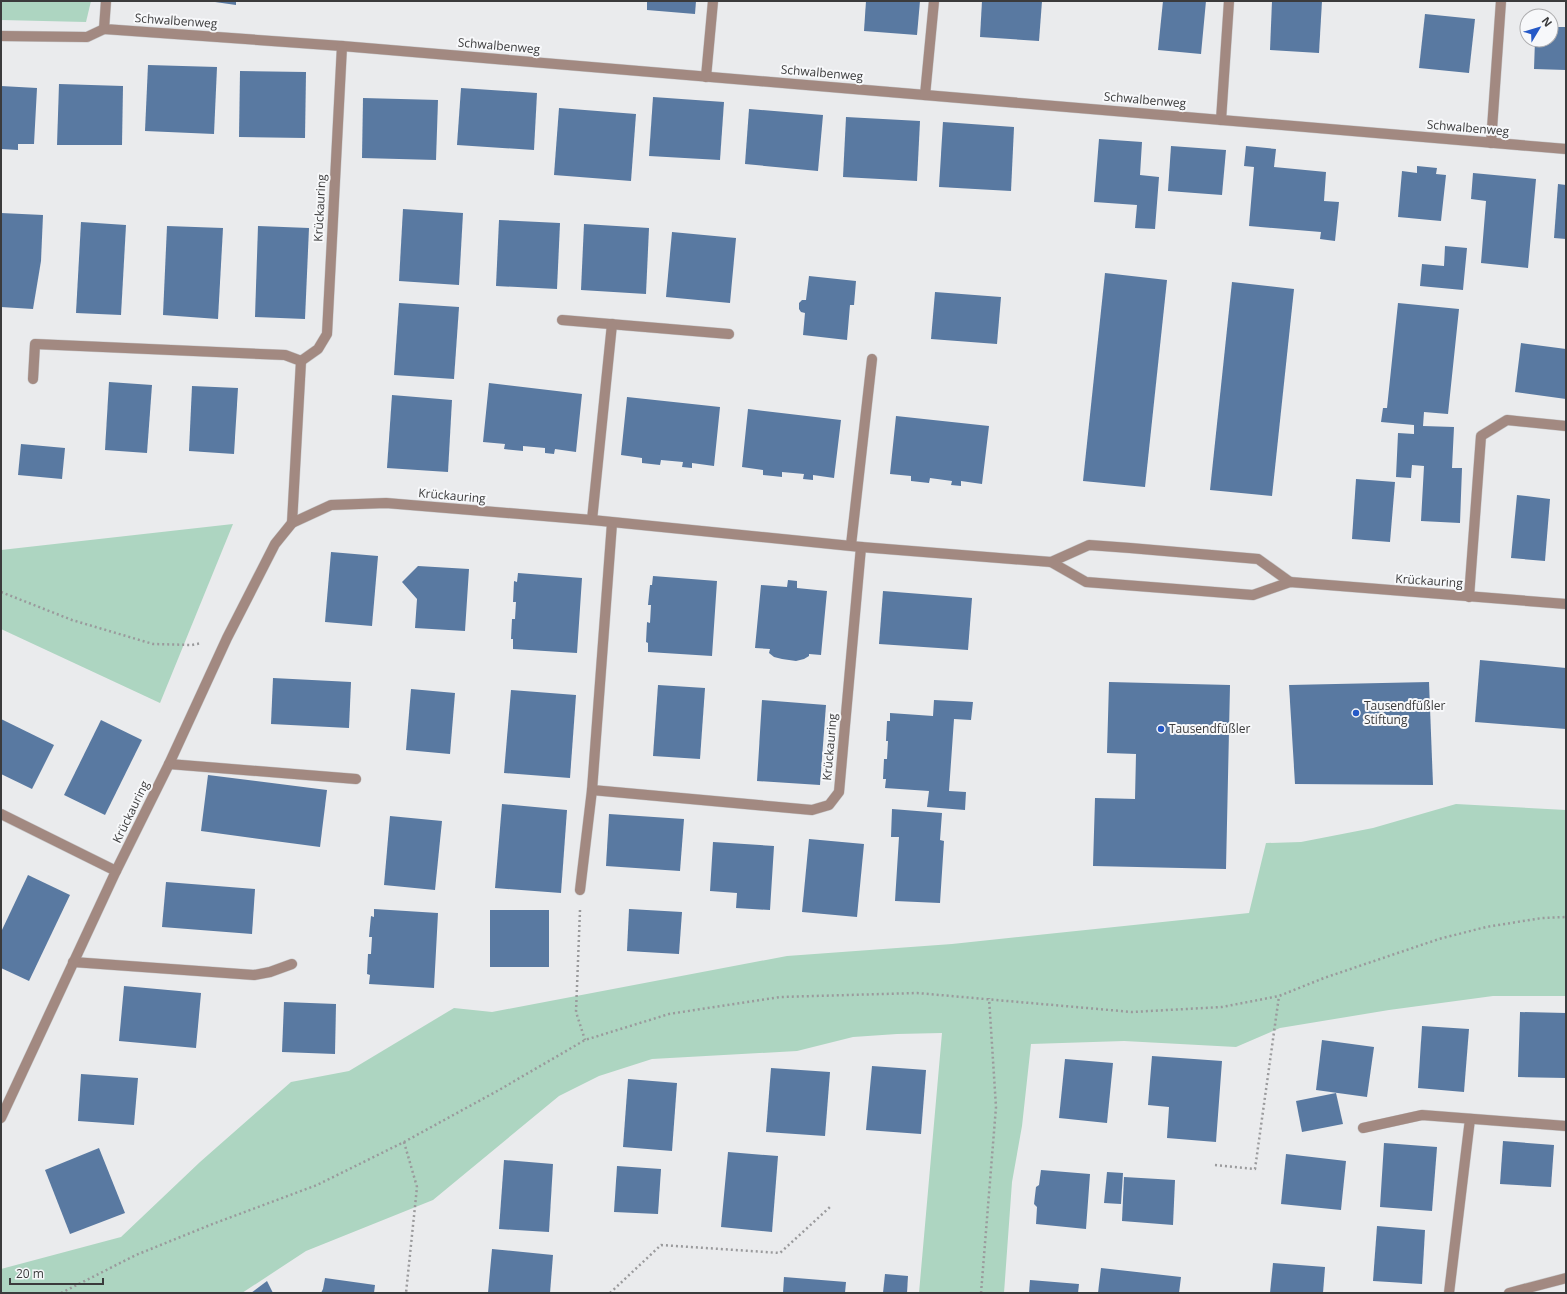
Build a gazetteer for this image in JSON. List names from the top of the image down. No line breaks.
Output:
{"streets":{"street":["Schwalbenweg","Krückauring"]},"crossings":[["Schwalbenweg","Krückauring"]],"places":["Tausendfüßler Stiftung","Tausendfüßler"],"scale_bar":"20 m","north":"top right"}
